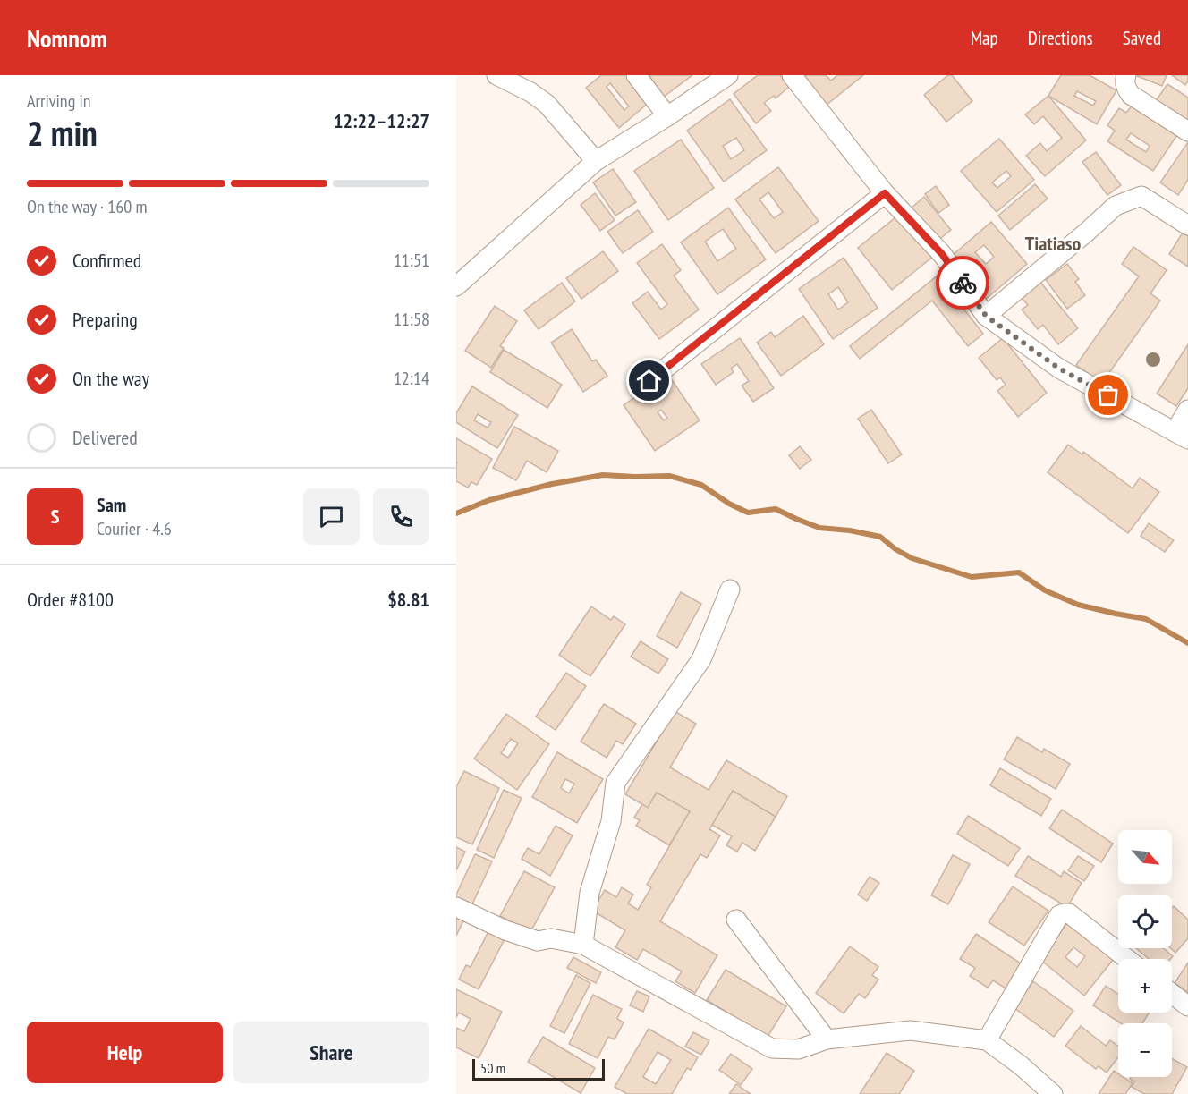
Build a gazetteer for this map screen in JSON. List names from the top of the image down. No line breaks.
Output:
{"districts":["Tiatiaso"],"scale_bar":"50 m","north":"bottom right","page":{"header":"Nomnom","nav":["Map","Directions","Saved"],"heading":["2 min","Arriving in","12:22–12:27"],"panel":["Sam","Courier · 4.6","Order #8100","$8.81"],"bar":"On the way · 160 m","list":[["Confirmed","11:51"],["Preparing","11:58"],["On the way","12:14"],"Delivered"],"round":"S","map_buttons":["+","−"],"buttons":["Help","Share"],"scale":"50 m"}}
